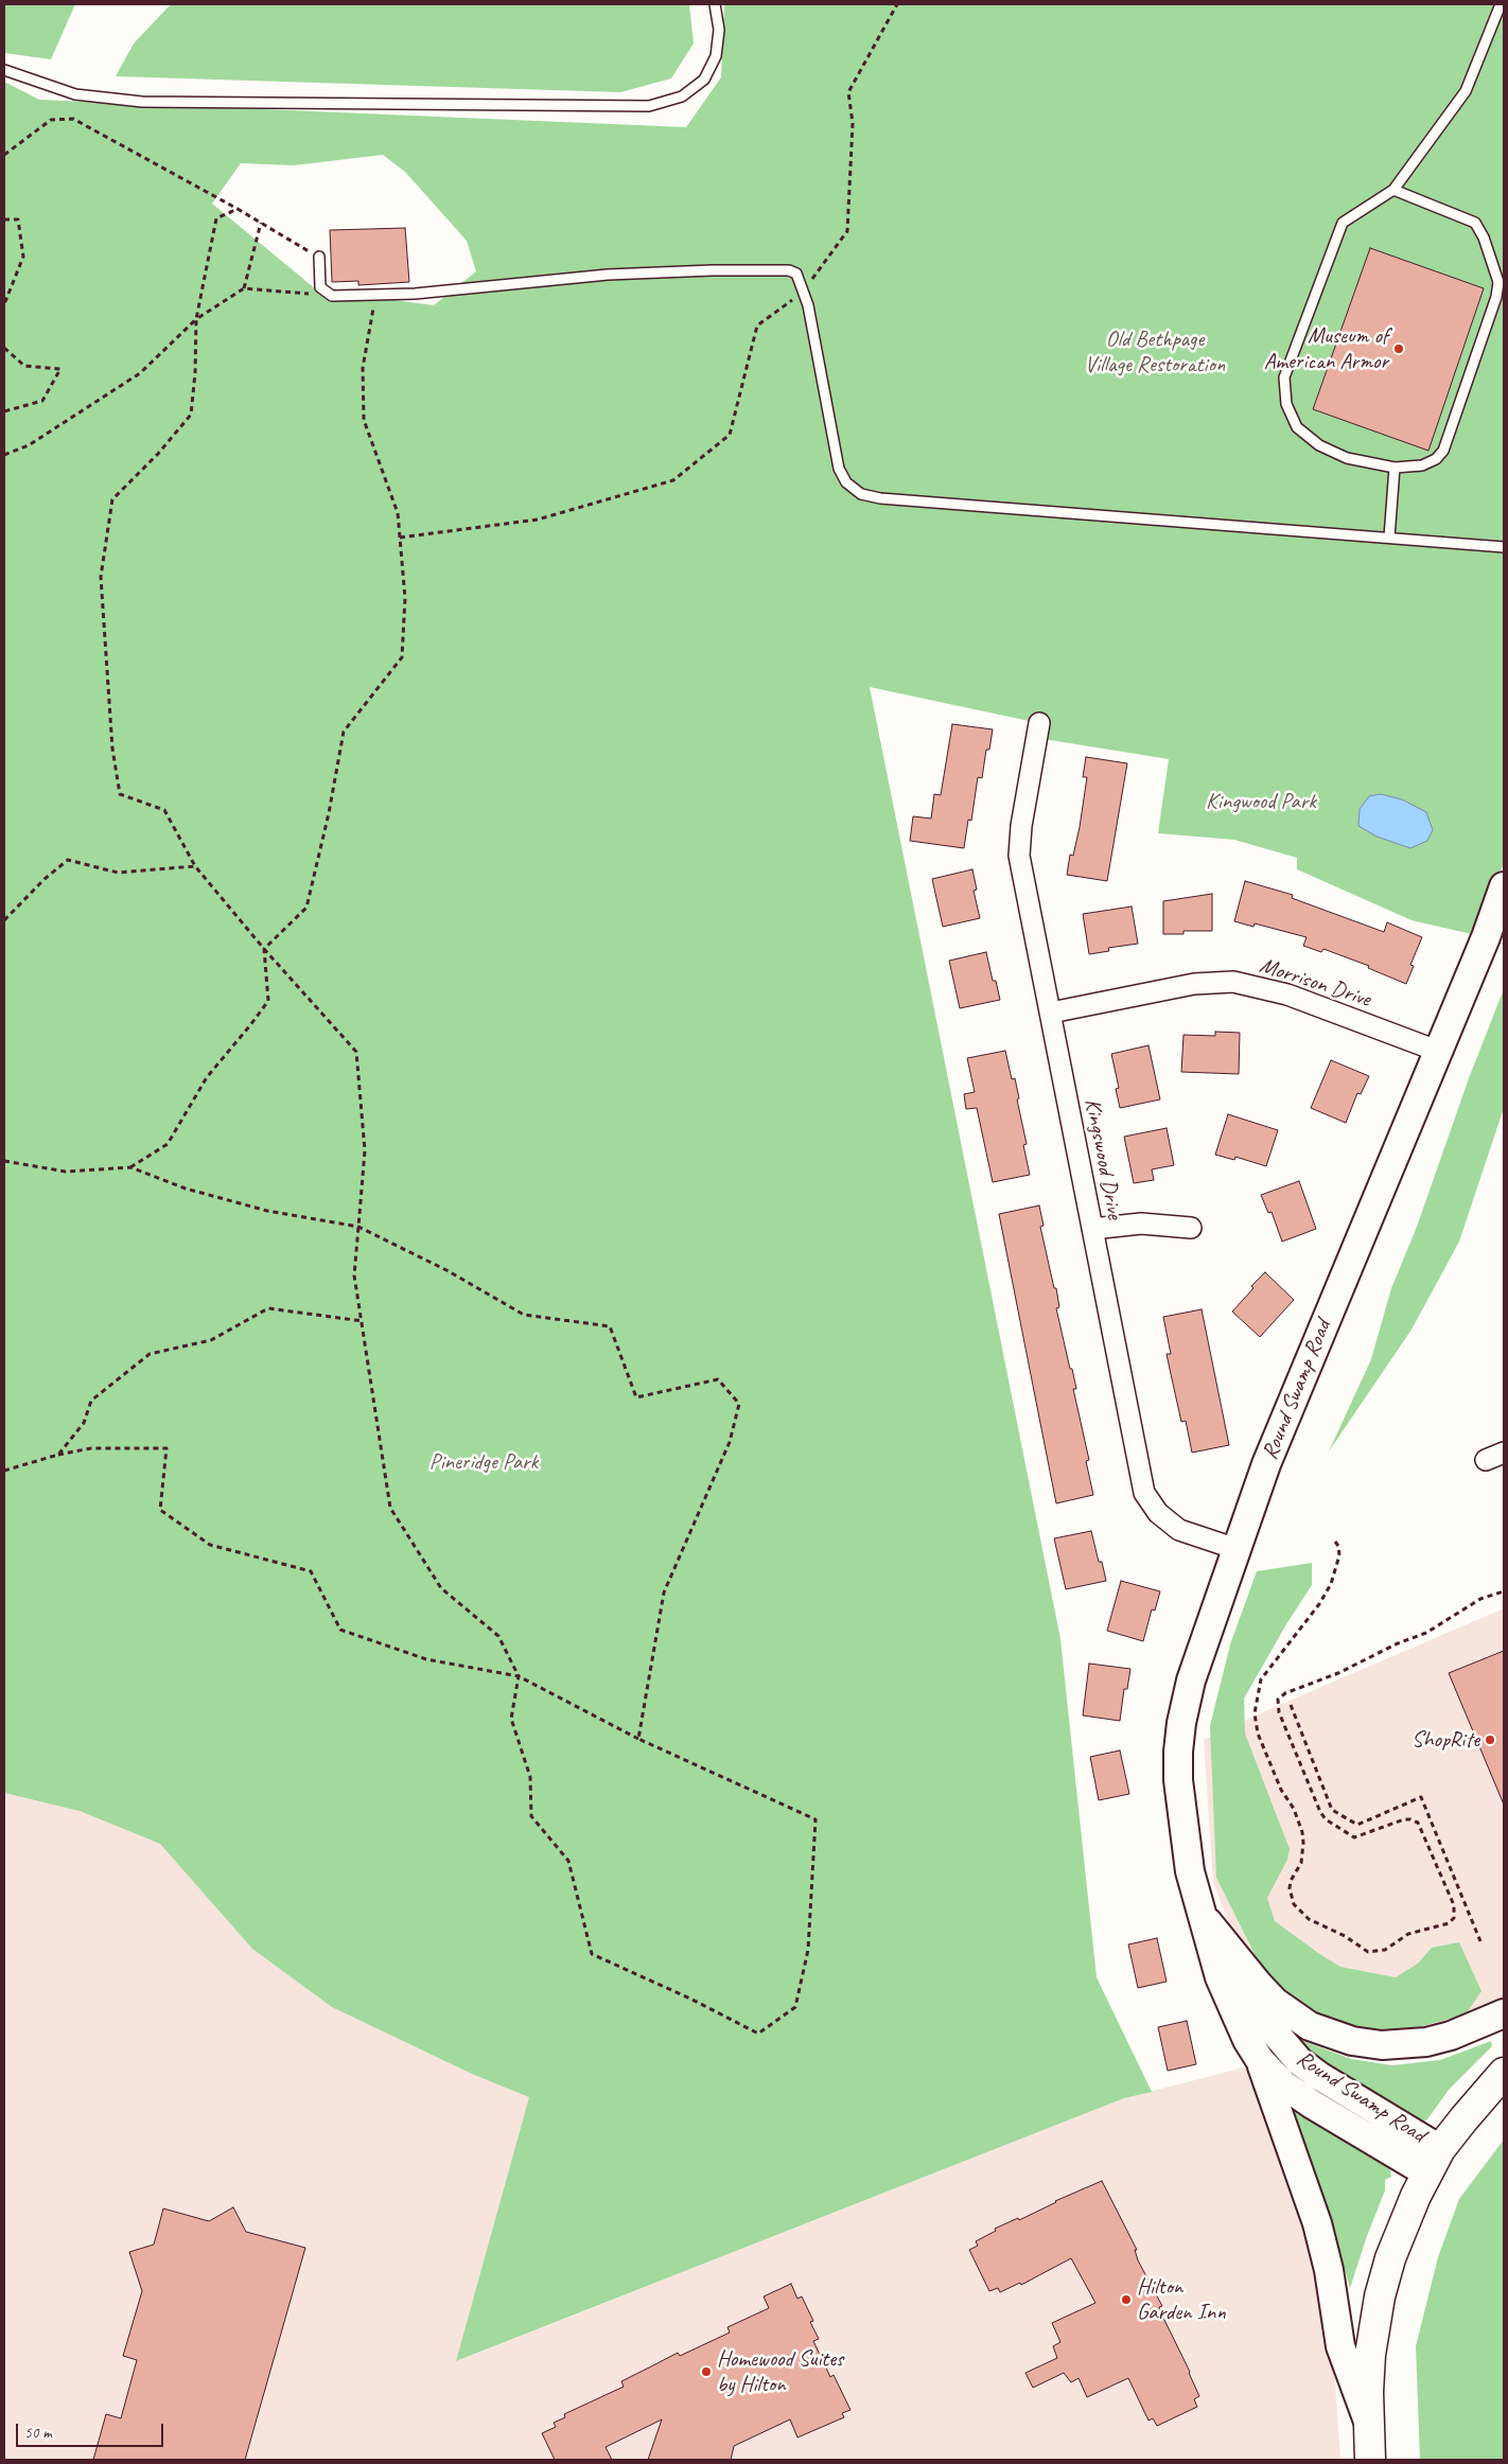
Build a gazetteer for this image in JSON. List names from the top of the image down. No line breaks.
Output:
{"streets":{"main road":["Round Swamp Road"],"street":["Morrison Drive","Kingswood Drive"]},"crossings":[["Morrison Drive","Kingswood Drive"],["Morrison Drive","Round Swamp Road"],["Kingswood Drive","Round Swamp Road"]],"parks":["Old Bethpage Village Restoration","Kingwood Park","Pineridge Park"],"places":["Museum of American Armor","ShopRite","Hilton Garden Inn","Homewood Suites by Hilton"],"scale_bar":"50 m"}
